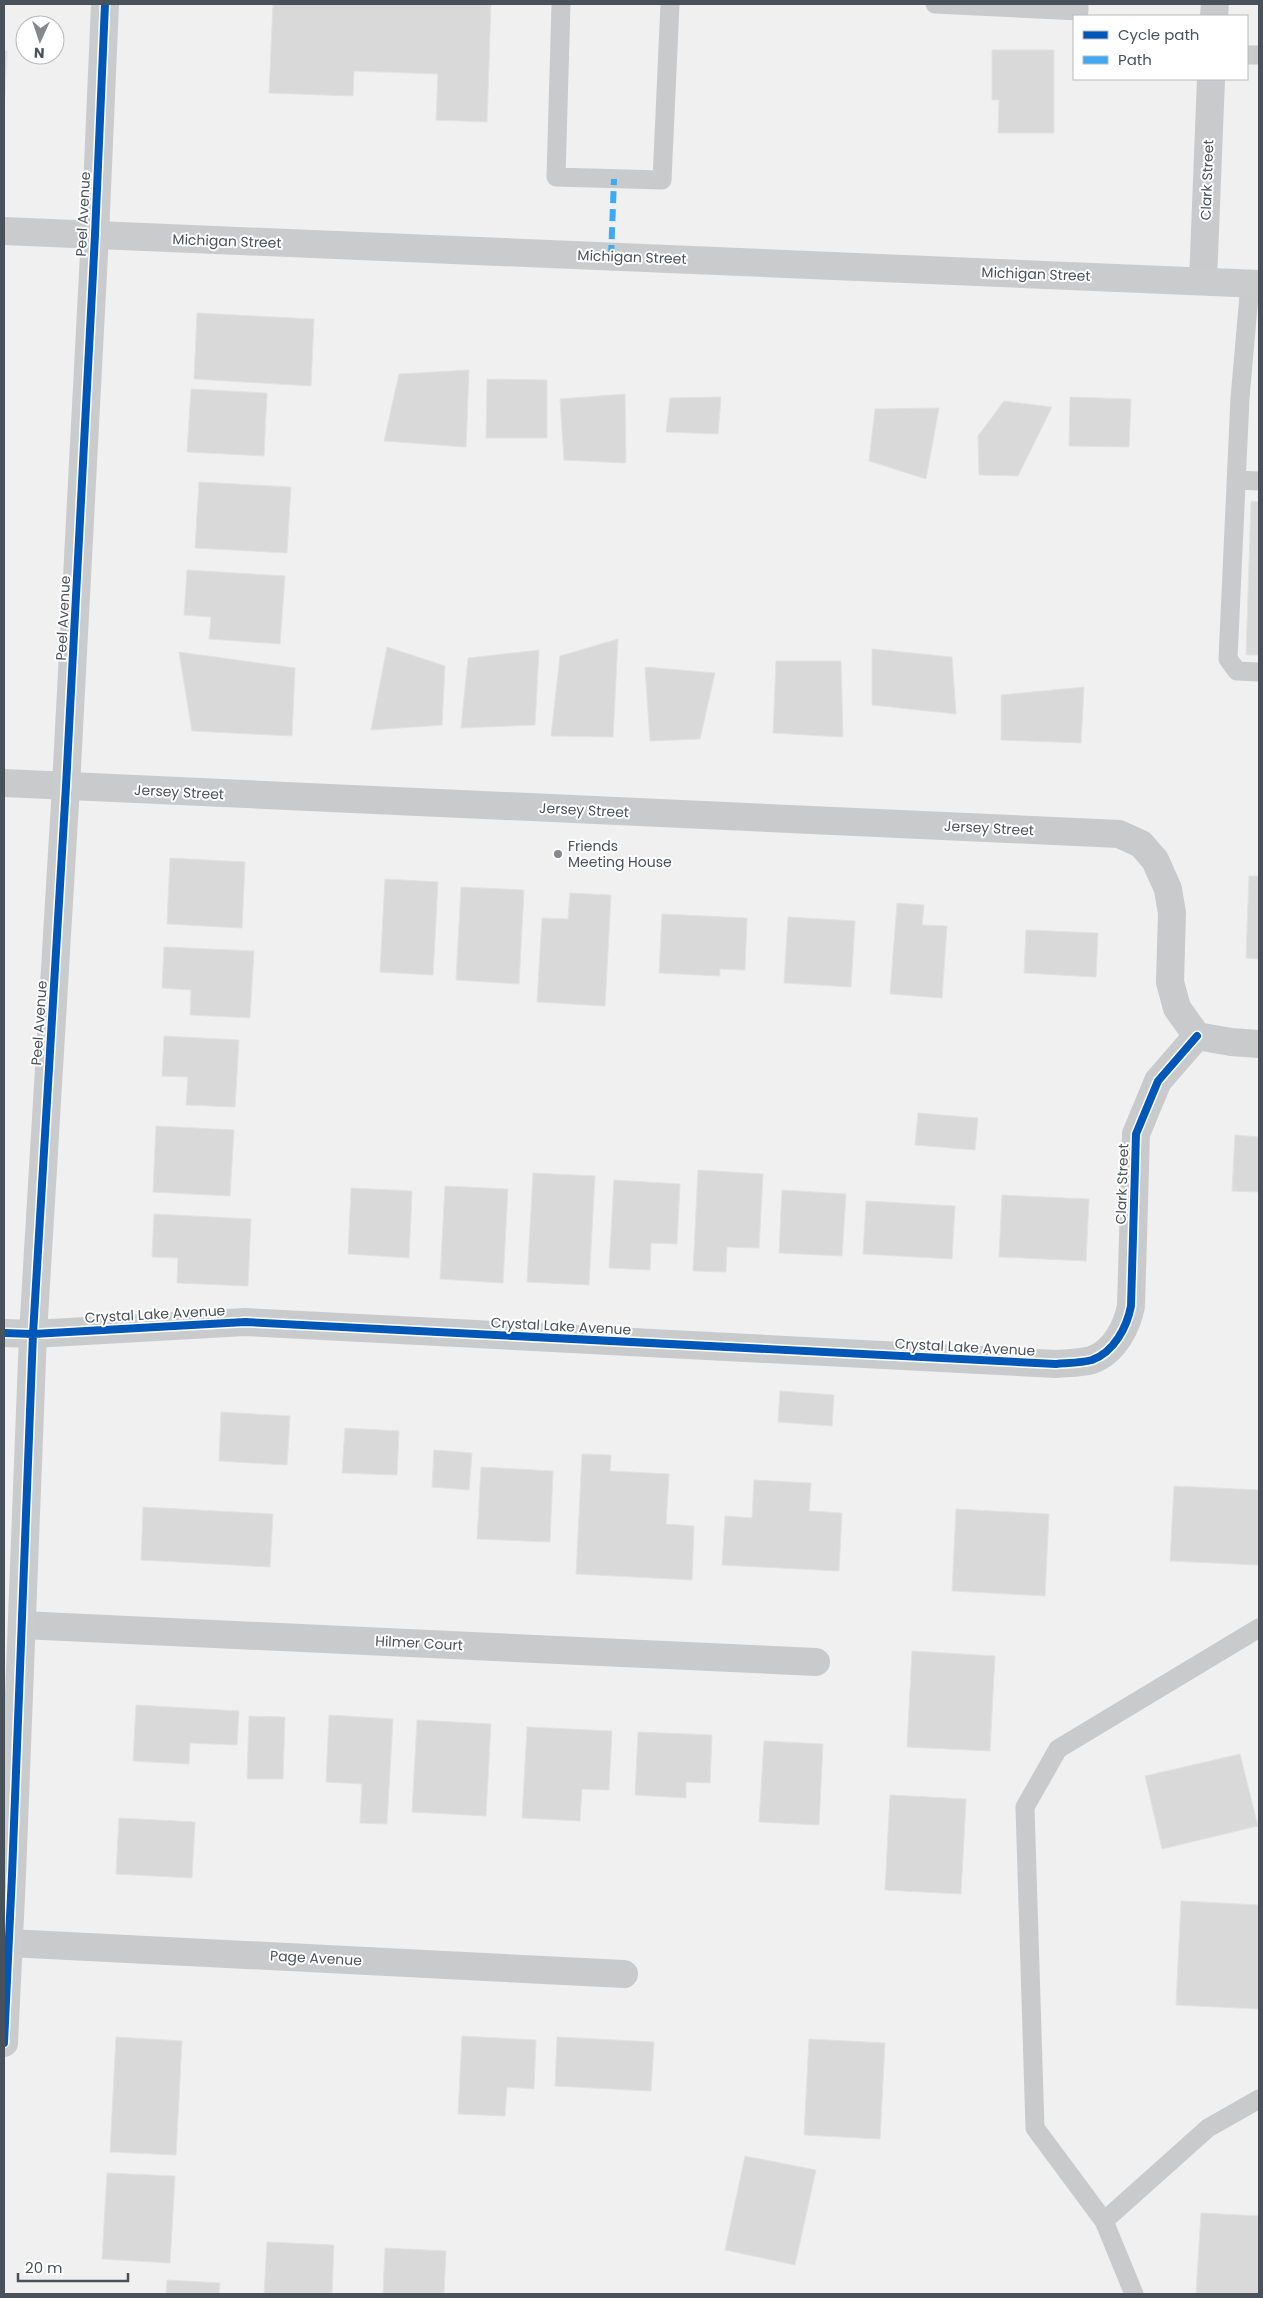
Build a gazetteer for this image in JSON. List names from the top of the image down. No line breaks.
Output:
{"streets":{"street":["Clark Street","Peel Avenue","Michigan Street","Jersey Street","Crystal Lake Avenue","Hilmer Court","Page Avenue"]},"crossings":[["Clark Street","Michigan Street"],["Clark Street","Jersey Street"],["Clark Street","Crystal Lake Avenue"],["Peel Avenue","Michigan Street"],["Peel Avenue","Jersey Street"],["Peel Avenue","Crystal Lake Avenue"],["Peel Avenue","Hilmer Court"],["Peel Avenue","Page Avenue"]],"places":["Friends Meeting House"],"legend":["Cycle path","Path"],"scale_bar":"20 m","north":"bottom"}
